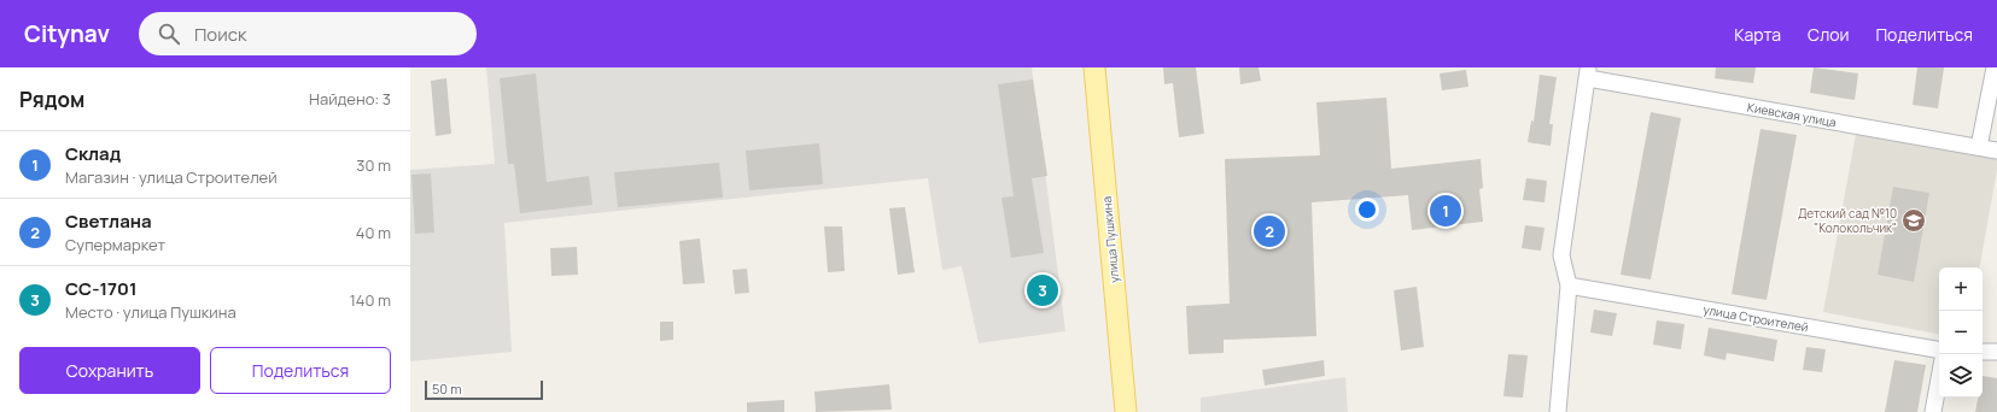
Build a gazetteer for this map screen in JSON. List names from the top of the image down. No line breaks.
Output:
{"streets":{"main road":["улица Пушкина"],"street":["Киевская улица","улица Строителей"]},"places":{"school or university":["Детский сад №10 \"Колокольчик\""]},"scale_bar":"50 m","page":{"header":"Citynav","search":"Поиск","nav":["Карта","Слои","Поделиться"],"heading":["Рядом","Найдено: 3"],"list":[{"mark":"1","name":"Склад","note":"Магазин · улица Строителей","value":"30 m"},{"mark":"2","name":"Светлана","note":"Супермаркет","value":"40 m"},{"mark":"3","name":"СС-1701","note":"Место · улица Пушкина","value":"140 m"}],"pins":["1","2","3"],"map_buttons":["+","−"],"buttons":["Сохранить","Поделиться"],"scale":"50 m"}}
